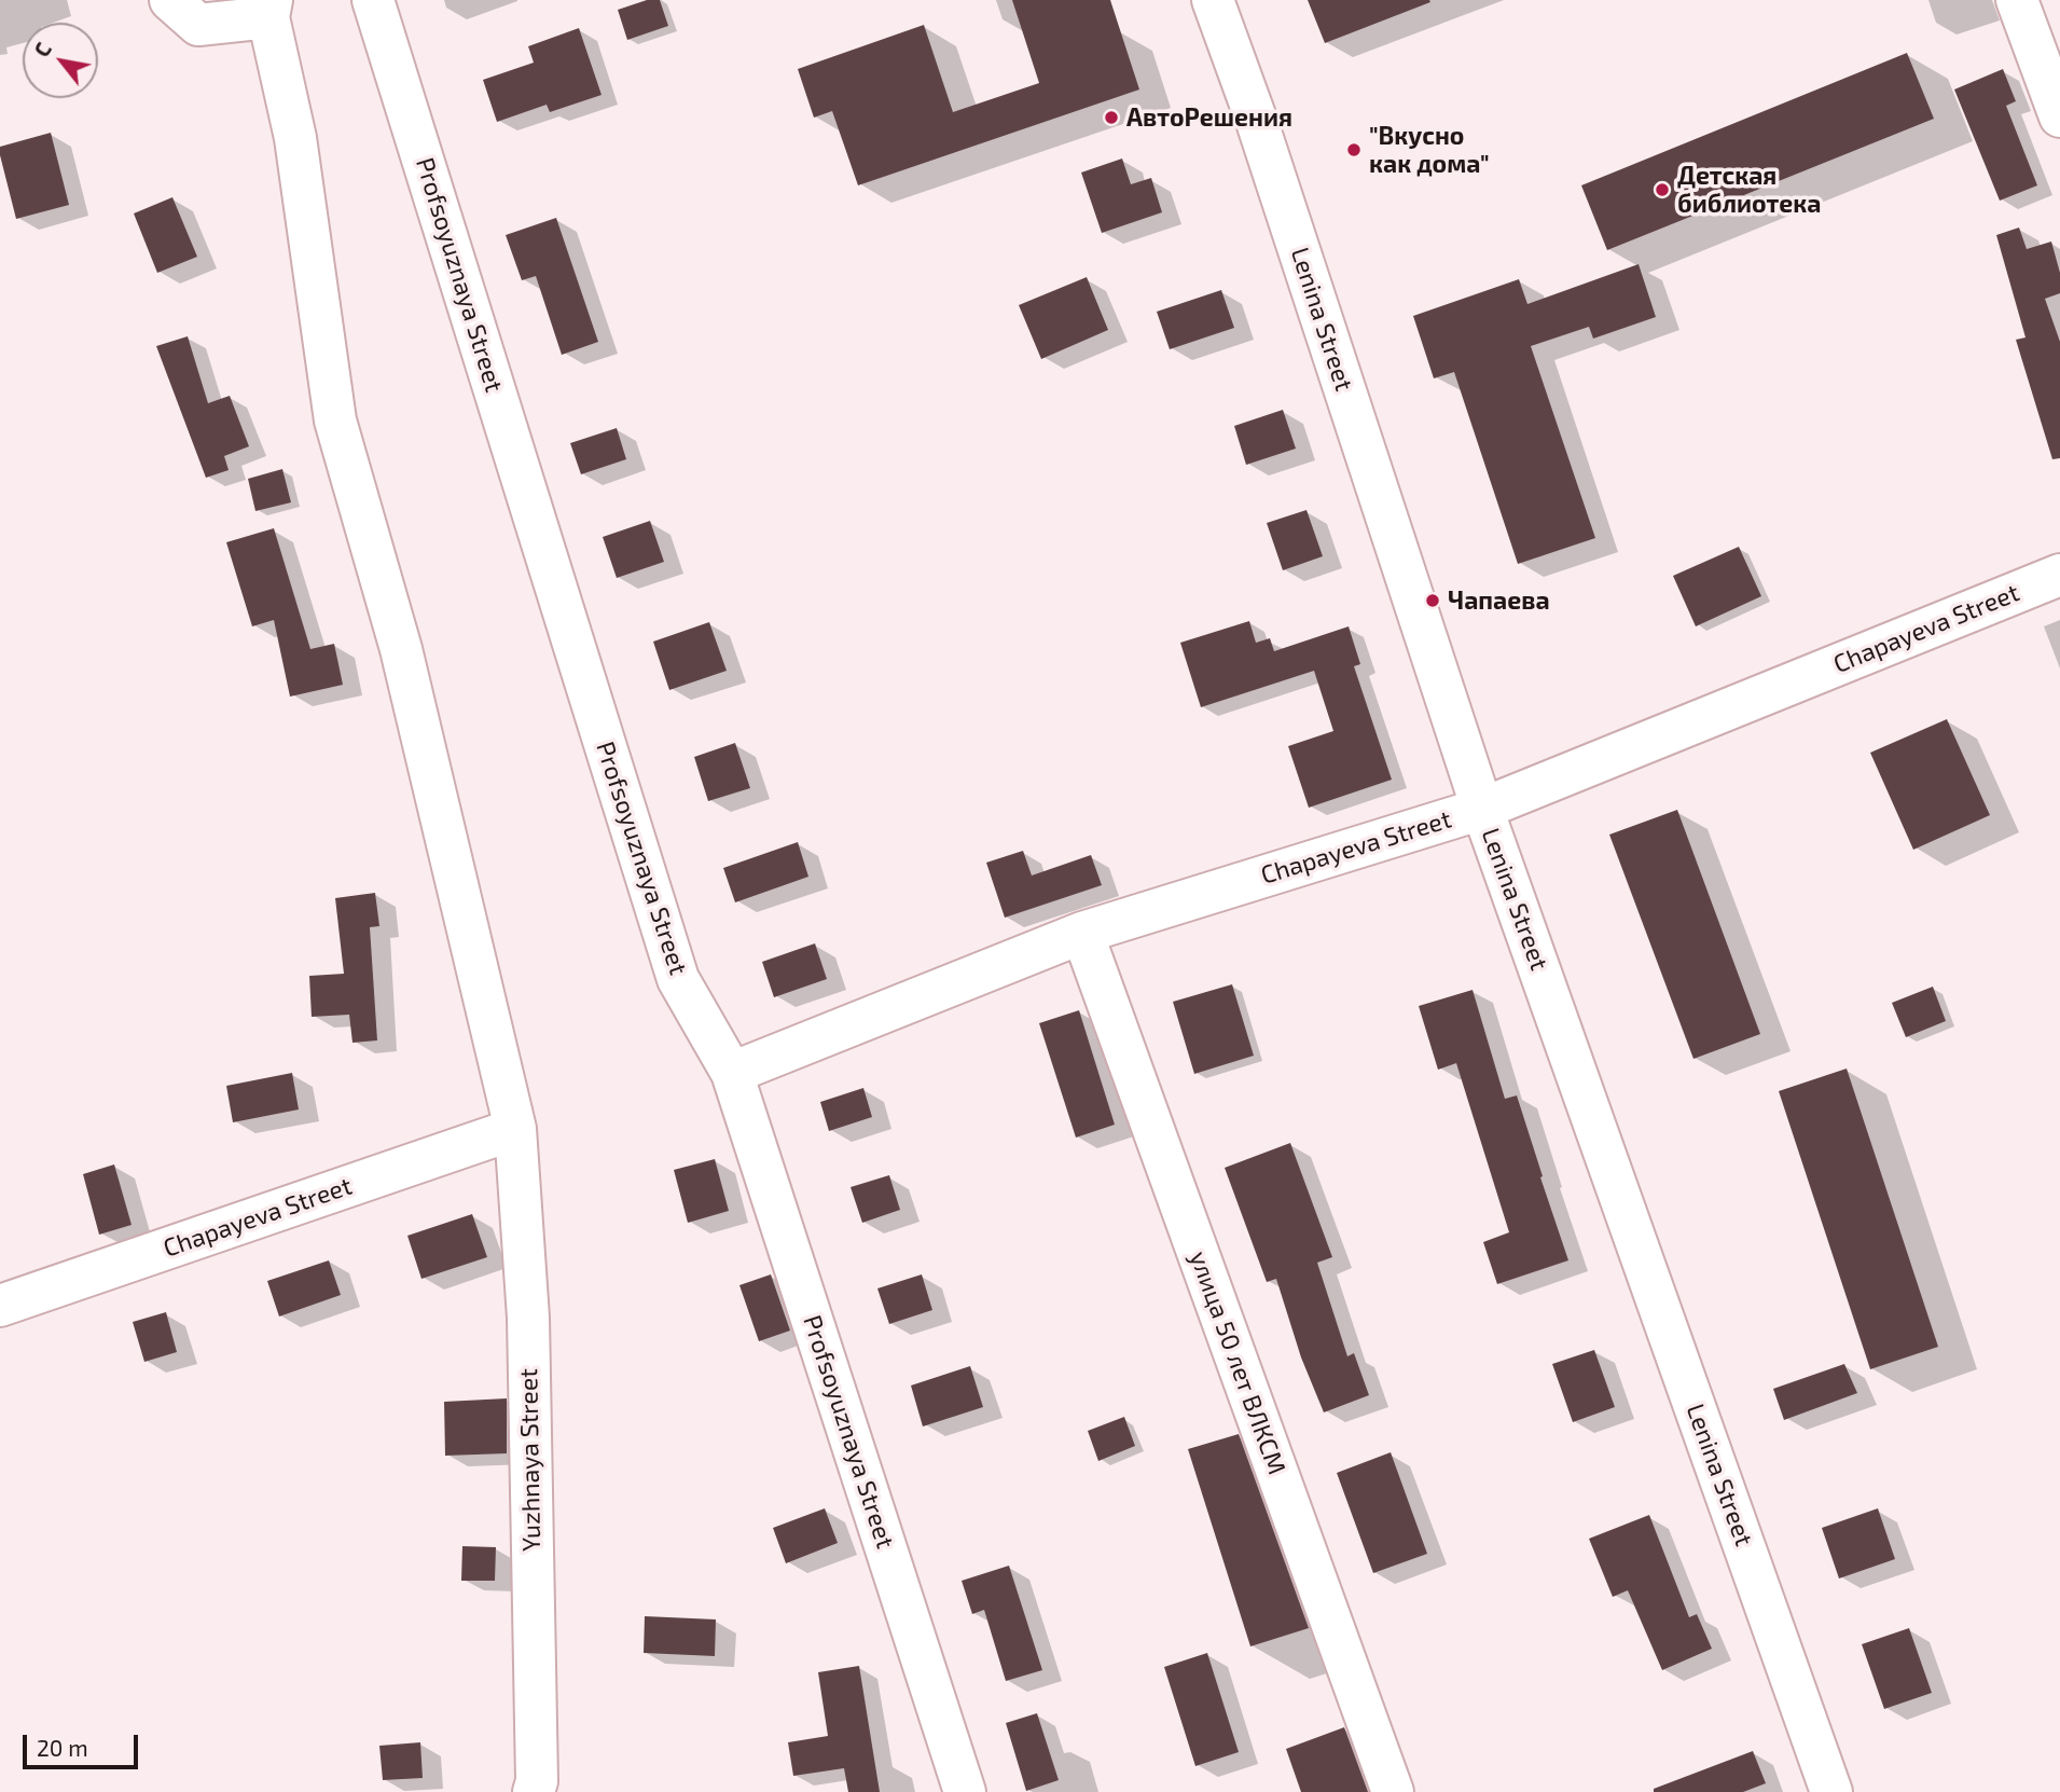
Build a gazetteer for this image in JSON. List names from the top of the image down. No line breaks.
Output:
{"streets":{"street":["Profsoyuznaya Street","Lenina Street","Chapayeva Street","улица 50 лет ВЛКСМ","Yuzhnaya Street"]},"crossings":[["Profsoyuznaya Street","Chapayeva Street"],["Lenina Street","Chapayeva Street"],["Chapayeva Street","улица 50 лет ВЛКСМ"],["Chapayeva Street","Yuzhnaya Street"]],"places":["АвтоРешения","\"Вкусно как дома\"","Детская библиотека","Чапаева"],"scale_bar":"20 m","north":"top left"}
